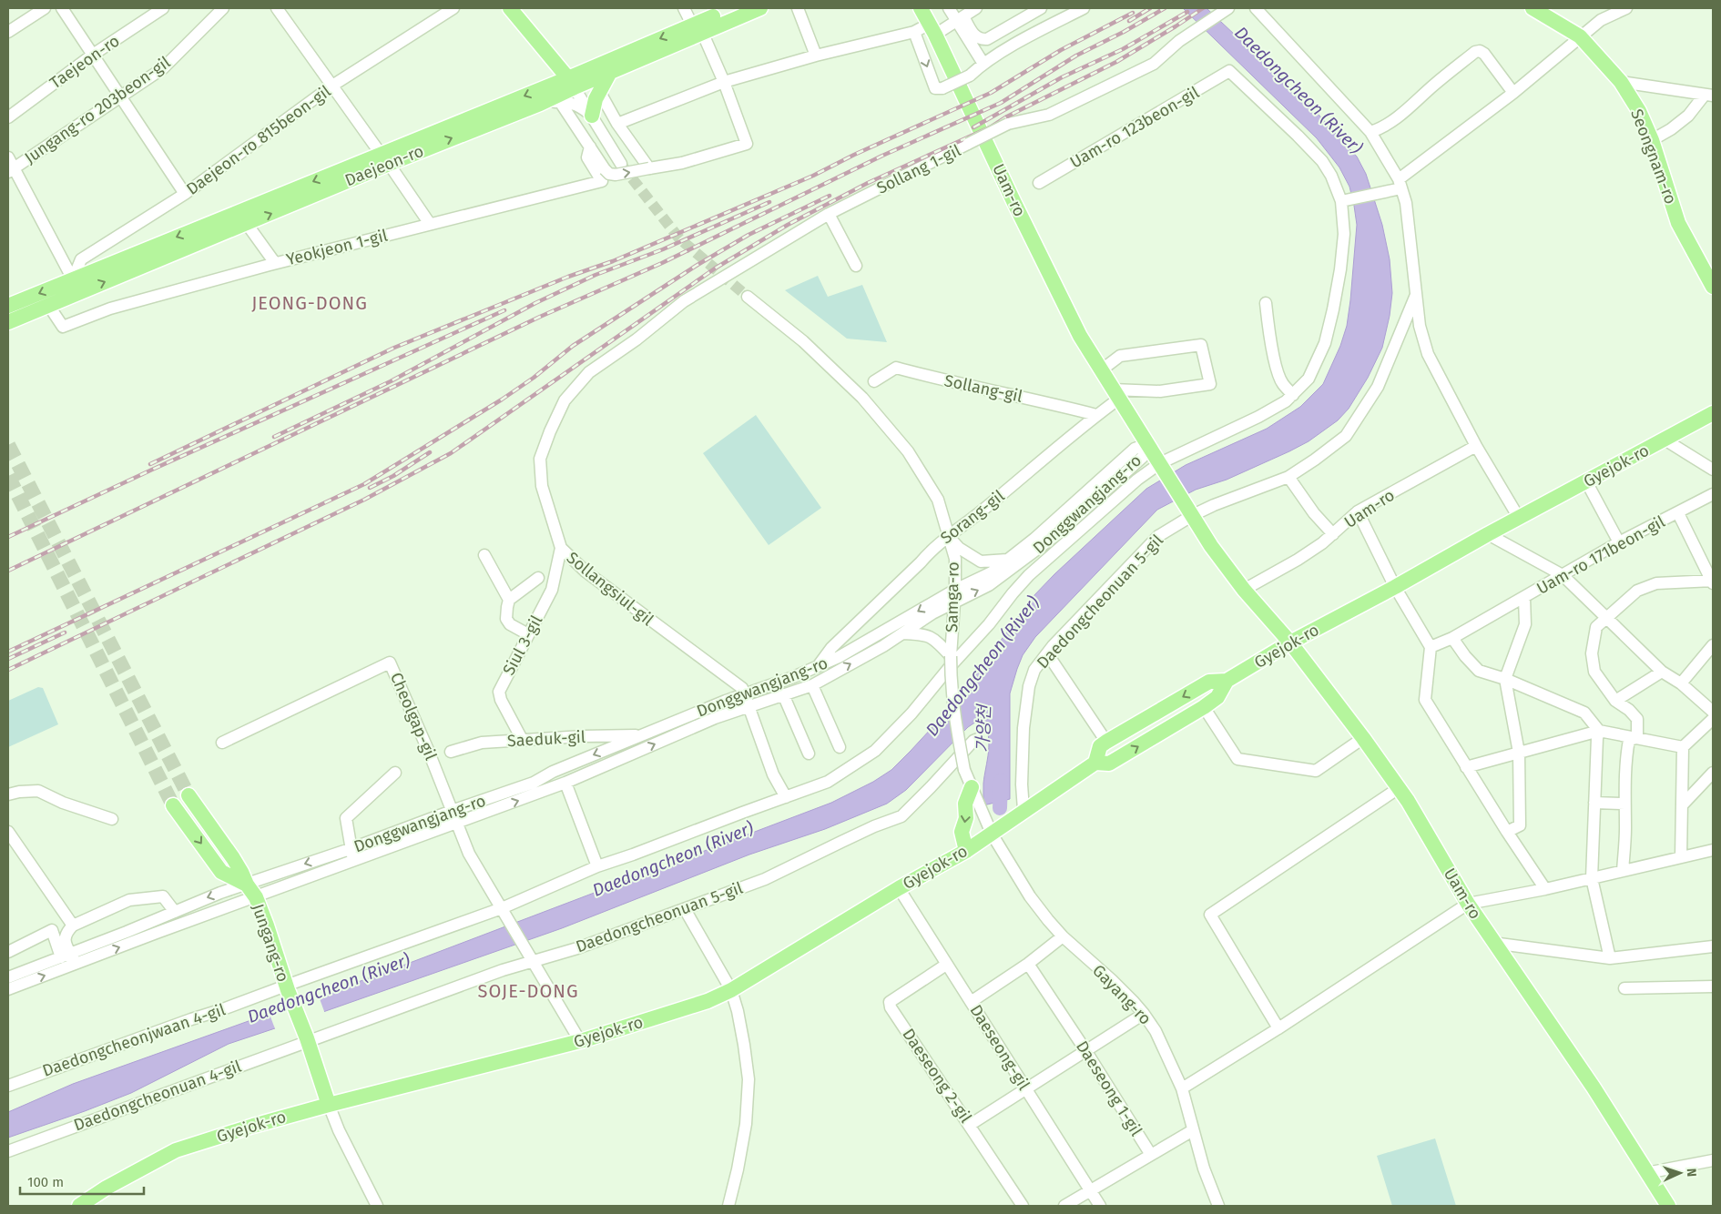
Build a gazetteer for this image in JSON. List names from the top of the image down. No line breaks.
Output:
{"streets":{"main road":["Seongnam-ro","Daejeon-ro","Uam-ro","Gyejok-ro","Jungang-ro"],"street":["Taejeon-ro","Jungang-ro 203beon-gil","Uam-ro 123beon-gil","Daejeon-ro 815beon-gil","Sollang 1-gil","Yeokjeon 1-gil","Sollang-gil","Donggwangjang-ro","Sorang-gil","Uam-ro 171beon-gil","Sollangsiul-gil","Samga-ro","Daedongcheonuan 5-gil","Siul 3-gil","Cheolgap-gil","Saeduk-gil","Gayang-ro","Daedongcheonjwaan 4-gil","Daeseong-gil","Daeseong 2-gil","Daeseong 1-gil","Daedongcheonuan 4-gil"]},"crossings":[["Uam-ro 123beon-gil","Daedongcheonjwaan 4-gil"],["Daejeon-ro 815beon-gil","Daejeon-ro"],["Daejeon-ro","Yeokjeon 1-gil"],["Sollang 1-gil","Sollangsiul-gil"],["Uam-ro","Gyejok-ro"],["Uam-ro","Donggwangjang-ro"],["Uam-ro","Sorang-gil"],["Uam-ro","Daedongcheonuan 5-gil"],["Uam-ro","Daedongcheonjwaan 4-gil"],["Sollang-gil","Sorang-gil"],["Gyejok-ro","Samga-ro"],["Gyejok-ro","Daedongcheonuan 5-gil"],["Gyejok-ro","Jungang-ro"],["Gyejok-ro","Gayang-ro"],["Gyejok-ro","Daeseong-gil"],["Donggwangjang-ro","Sorang-gil"],["Donggwangjang-ro","Sollangsiul-gil"],["Donggwangjang-ro","Samga-ro"],["Donggwangjang-ro","Cheolgap-gil"],["Donggwangjang-ro","Saeduk-gil"],["Donggwangjang-ro","Jungang-ro"],["Sorang-gil","Samga-ro"],["Sollangsiul-gil","Siul 3-gil"],["Sollangsiul-gil","Daedongcheonjwaan 4-gil"],["Samga-ro","Gayang-ro"],["Daedongcheonuan 5-gil","Cheolgap-gil"],["Daedongcheonuan 5-gil","Jungang-ro"],["Daedongcheonuan 5-gil","Daedongcheonuan 4-gil"],["Siul 3-gil","Saeduk-gil"],["Cheolgap-gil","Daedongcheonjwaan 4-gil"],["Jungang-ro","Daedongcheonjwaan 4-gil"],["Jungang-ro","Daedongcheonuan 4-gil"],["Daeseong-gil","Daeseong 2-gil"]],"districts":["JEONG-DONG","SOJE-DONG"],"water":["Daedongcheon (River)","가양천"],"scale_bar":"100 m","north":"right"}
